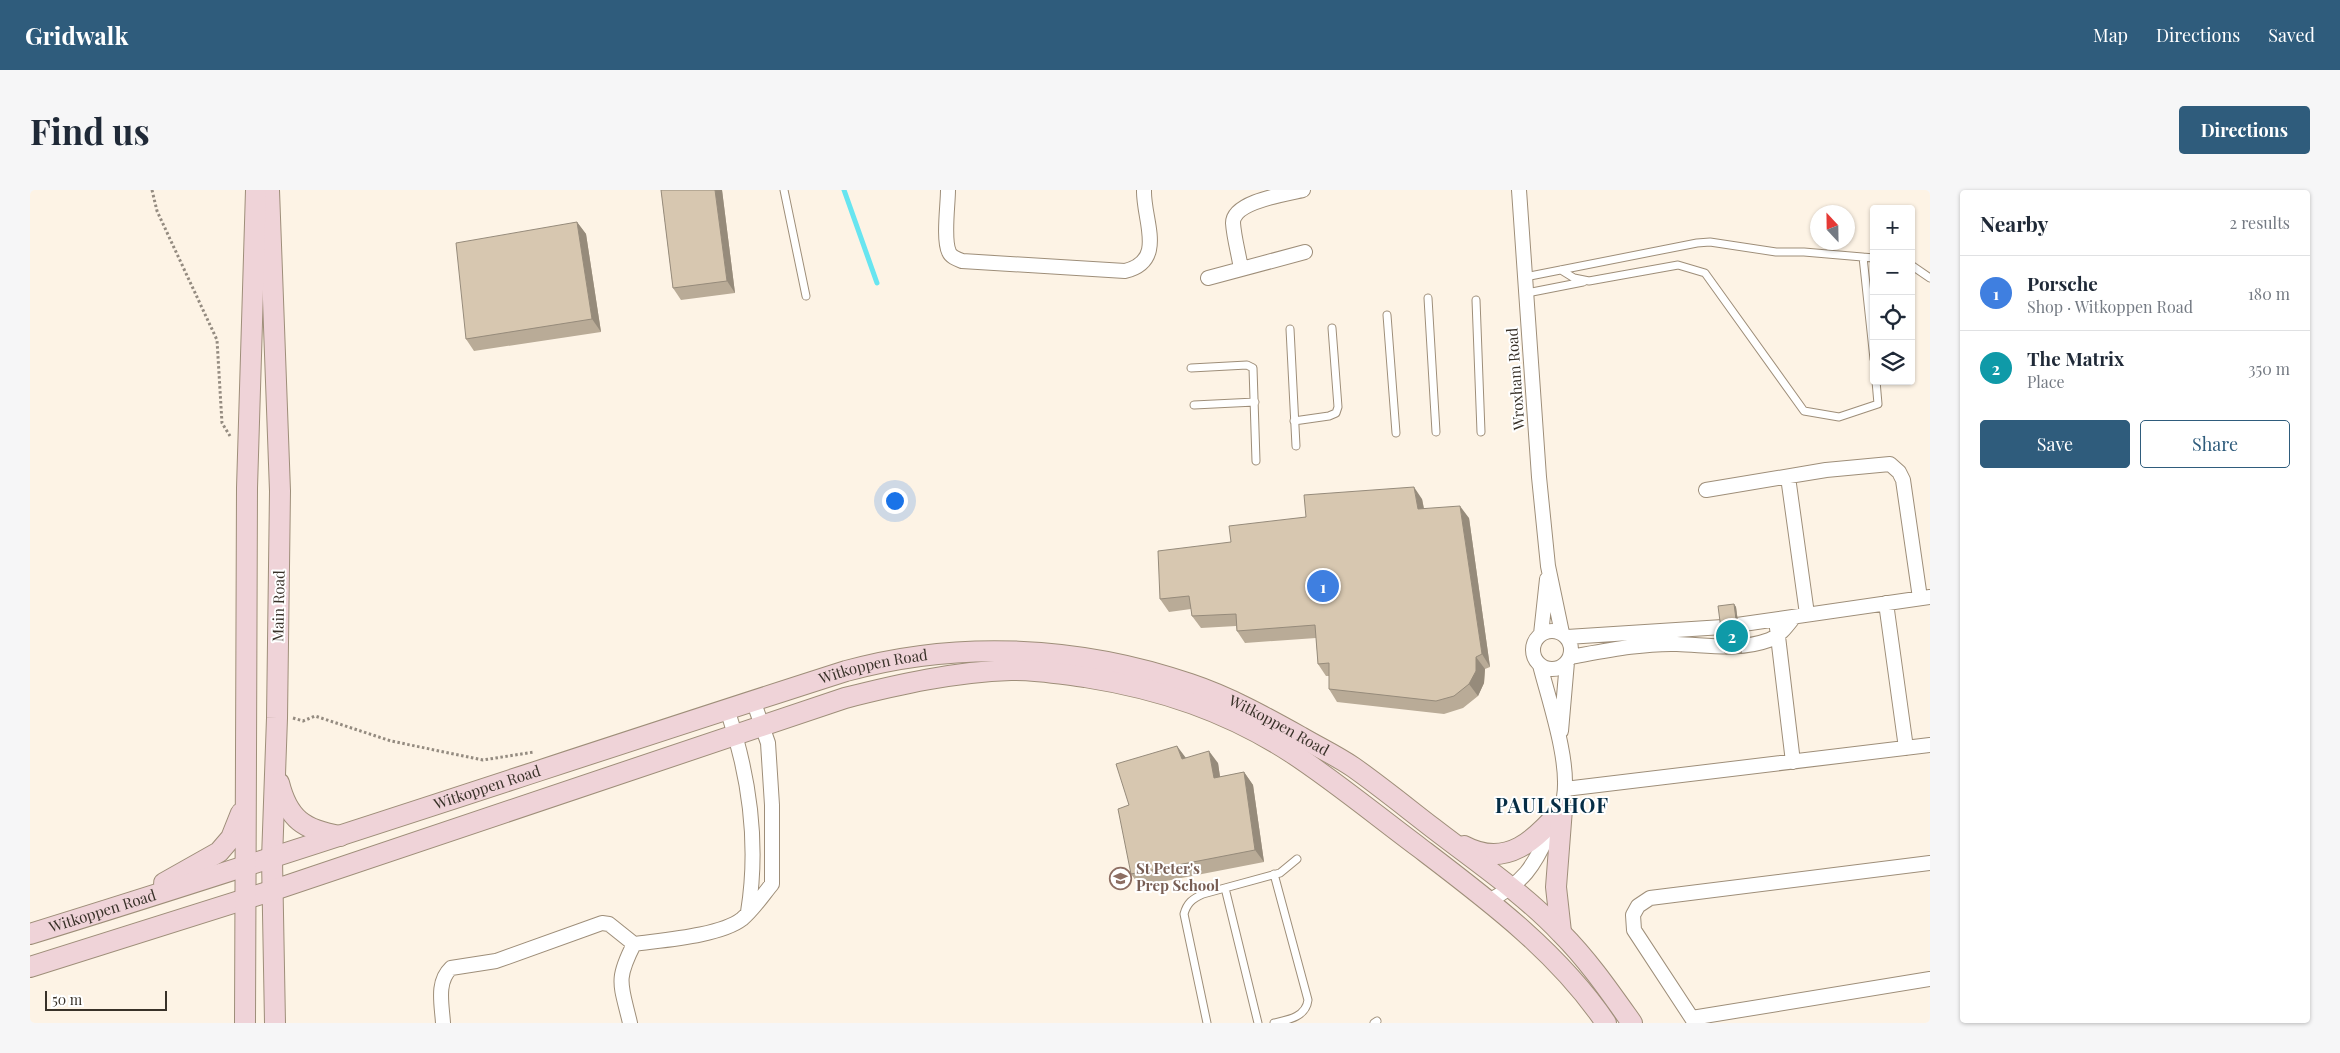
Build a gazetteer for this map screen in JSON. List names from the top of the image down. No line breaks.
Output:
{"streets":{"main road":["Main Road","Witkoppen Road"],"street":["Wroxham Road"]},"crossings":[["Main Road","Witkoppen Road"]],"districts":["PAULSHOF"],"places":{"school or university":["St Peter's Prep School"]},"scale_bar":"50 m","north":"top","page":{"header":"Gridwalk","nav":["Map","Directions","Saved"],"buttons":["Directions",["Save","Share"]],"title":"Find us","heading":["Nearby","2 results"],"map_buttons":["+","−"],"list":[{"mark":"1","name":"Porsche","note":"Shop · Witkoppen Road","value":"180 m"},{"mark":"2","name":"The Matrix","note":"Place","value":"350 m"}],"pins":["1","2"],"scale":"50 m"}}
